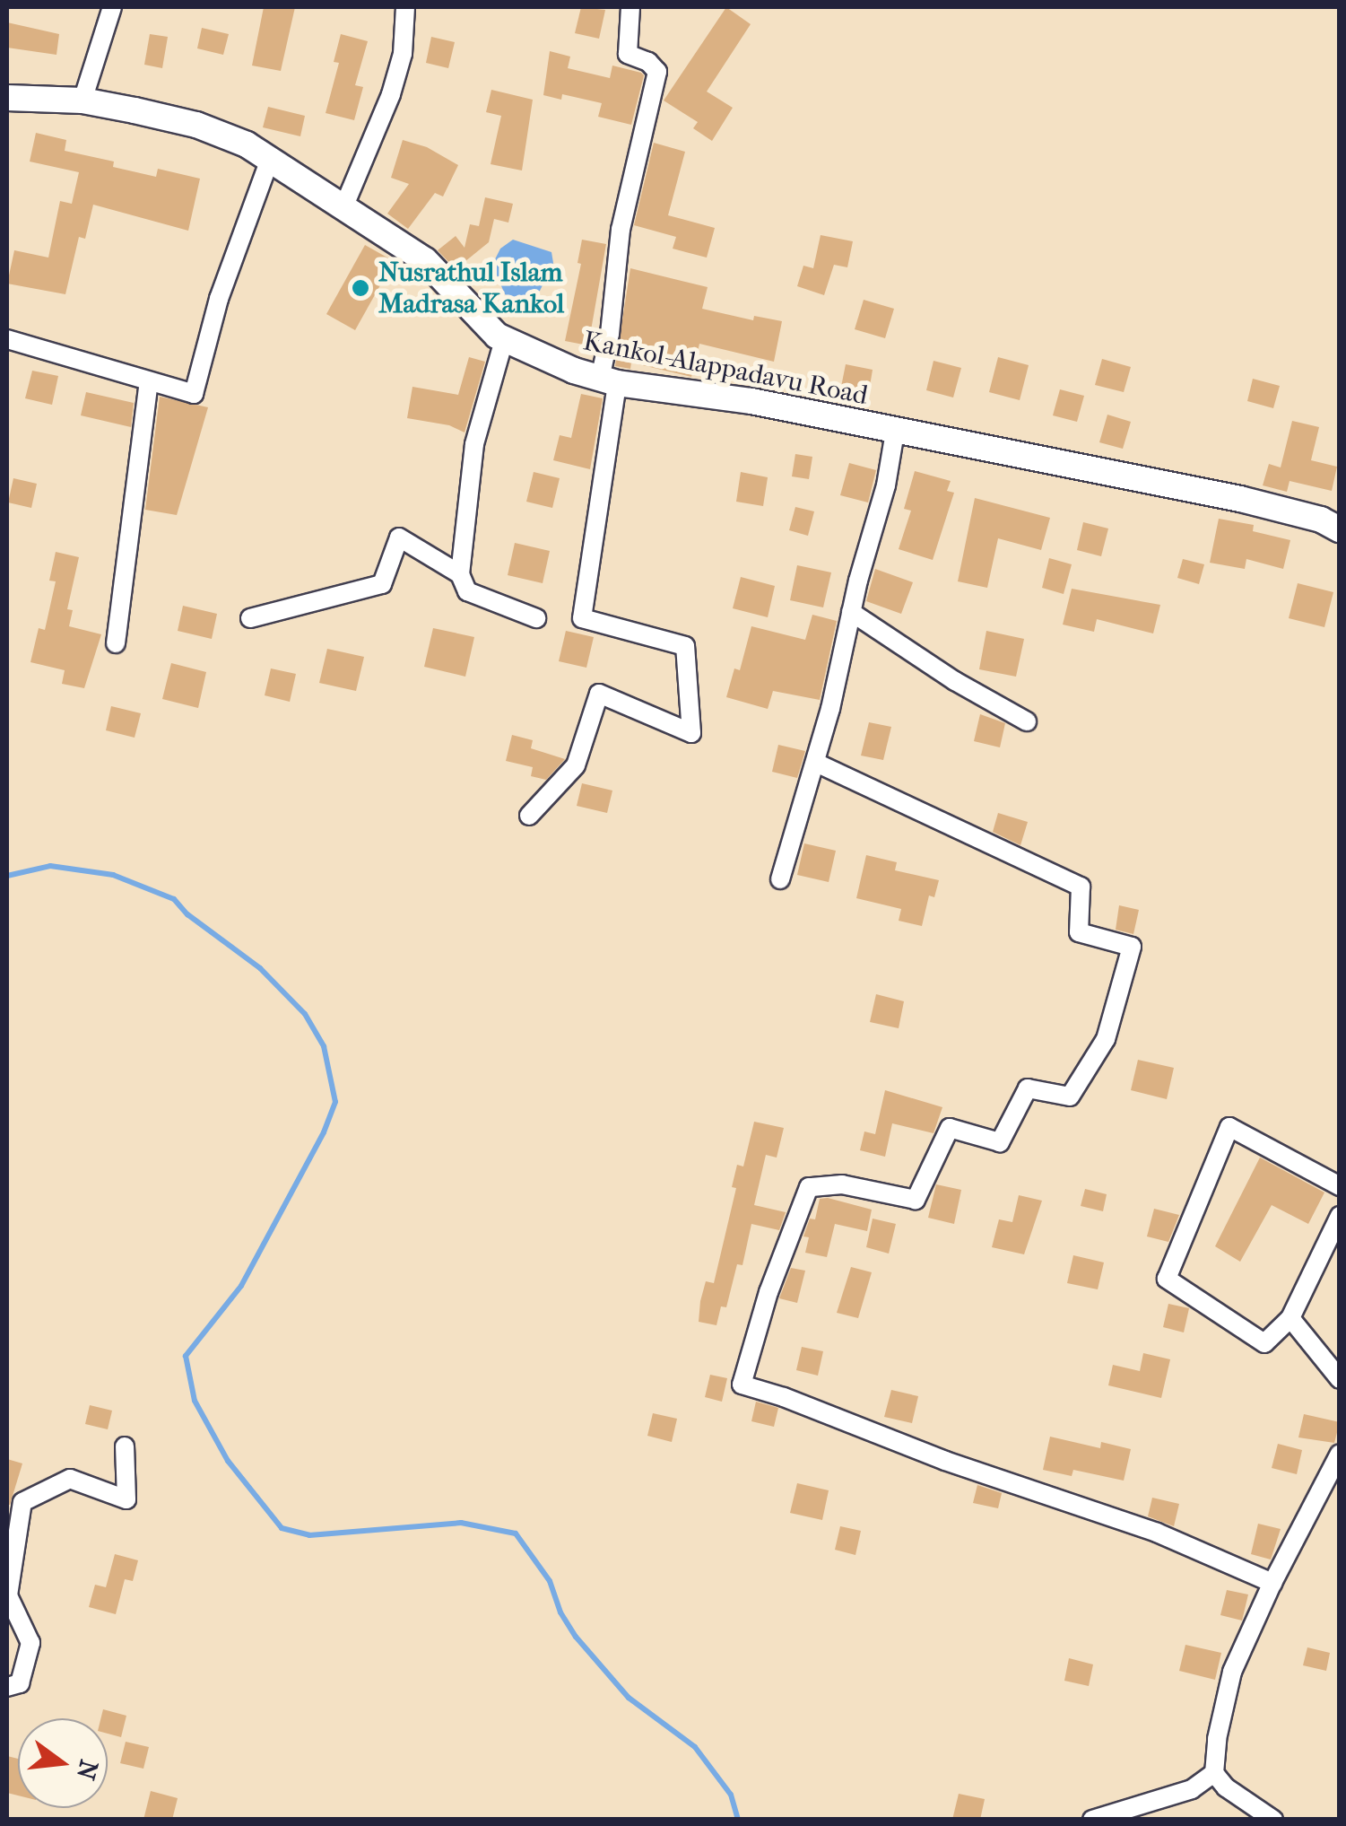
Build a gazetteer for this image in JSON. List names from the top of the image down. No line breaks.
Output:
{"streets":{"main road":["Kankol-Alappadavu Road"]},"places":["Nusrathul Islam Madrasa Kankol"],"north":"right"}
